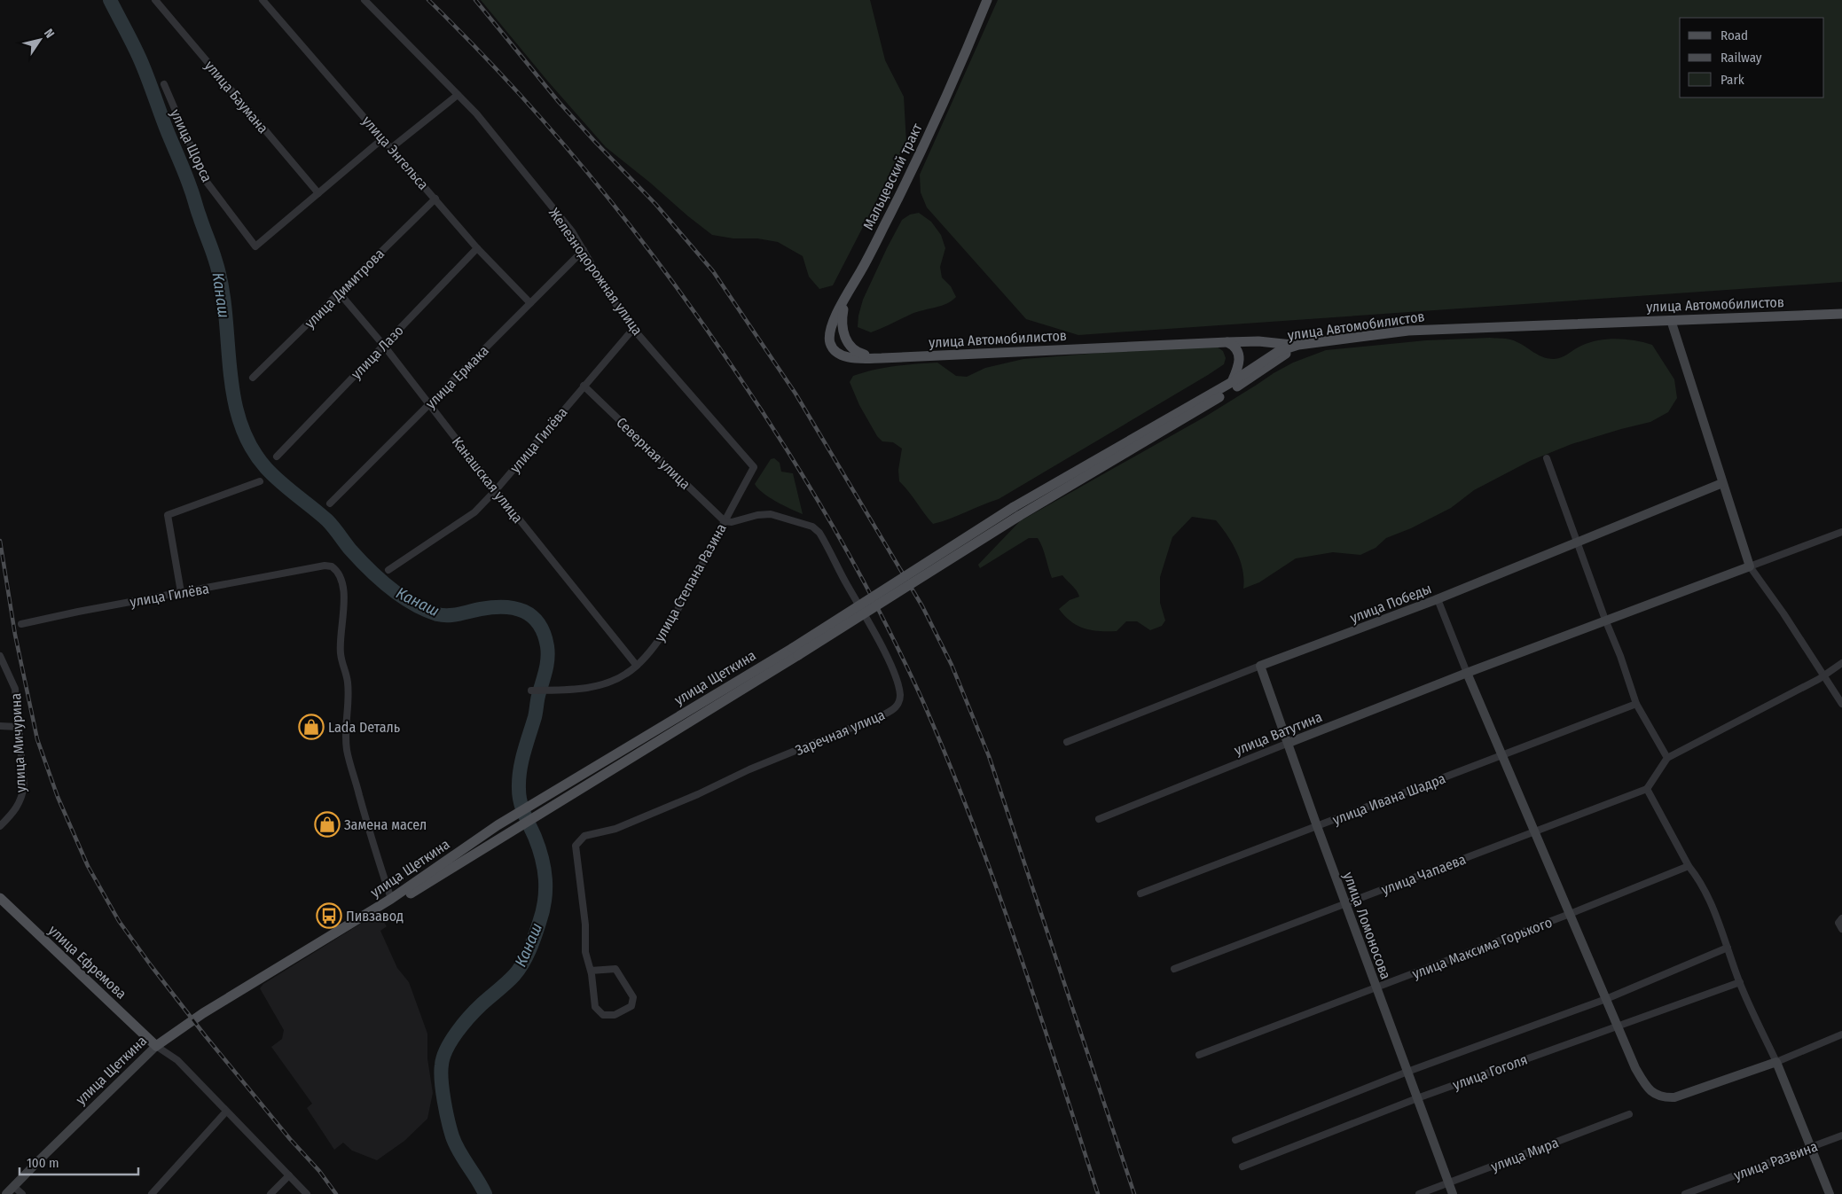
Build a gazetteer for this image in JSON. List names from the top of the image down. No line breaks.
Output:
{"streets":{"main road":["Мальцевский тракт","улица Автомобилистов","улица Щеткина","улица Ефремова"],"street":["улица Баумана","улица Щорса","улица Энгельса","Железнодорожная улица","улица Димитрова","улица Лазо","улица Ермака","улица Гилёва","Северная улица","Канашская улица","улица Степана Разина","улица Победы","Заречная улица","улица Ватутина","улица Мичурина","улица Ивана Шадра","улица Чапаева","улица Ломоносова","улица Максима Горького","улица Гоголя","улица Мира","улица Развина"]},"crossings":[["улица Баумана","улица Щорса"],["улица Энгельса","улица Димитрова"],["улица Энгельса","улица Лазо"],["улица Энгельса","улица Ермака"],["Железнодорожная улица","улица Ермака"],["Железнодорожная улица","улица Гилёва"],["Железнодорожная улица","улица Степана Разина"],["улица Димитрова","Канашская улица"],["улица Лазо","Канашская улица"],["улица Ермака","Канашская улица"],["улица Гилёва","Северная улица"],["улица Гилёва","Канашская улица"],["улица Гилёва","улица Щеткина"],["Северная улица","улица Степана Разина"],["Северная улица","Заречная улица"],["Канашская улица","улица Степана Разина"],["улица Степана Разина","Заречная улица"],["улица Победы","улица Ломоносова"],["улица Щеткина","улица Ефремова"],["улица Ватутина","улица Ломоносова"],["улица Ивана Шадра","улица Ломоносова"],["улица Чапаева","улица Ломоносова"],["улица Ломоносова","улица Максима Горького"],["улица Ломоносова","улица Гоголя"],["улица Ломоносова","улица Мира"]],"water":["Канаш"],"places":{"shop":["Lada Dеталь","Замена масел"],"bus stop":["Пивзавод"]},"legend":["Road","Railway","Park"],"scale_bar":"100 m","north":"top right"}
